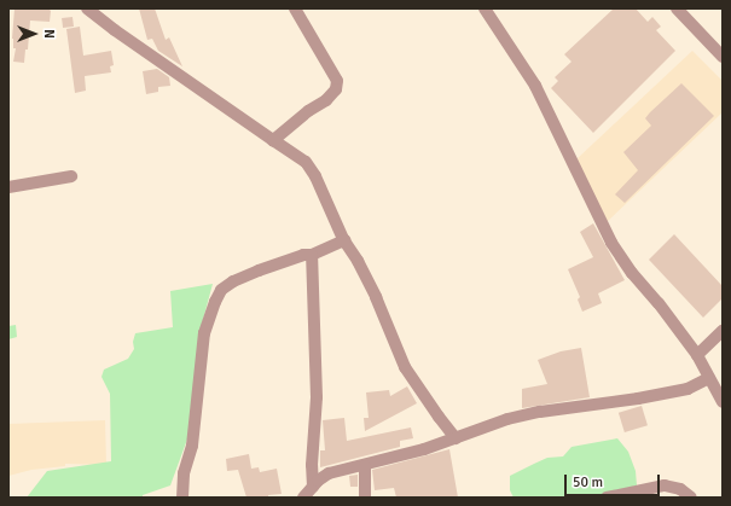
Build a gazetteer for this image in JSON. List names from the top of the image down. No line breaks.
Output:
{"scale_bar":"50 m","north":"right"}
